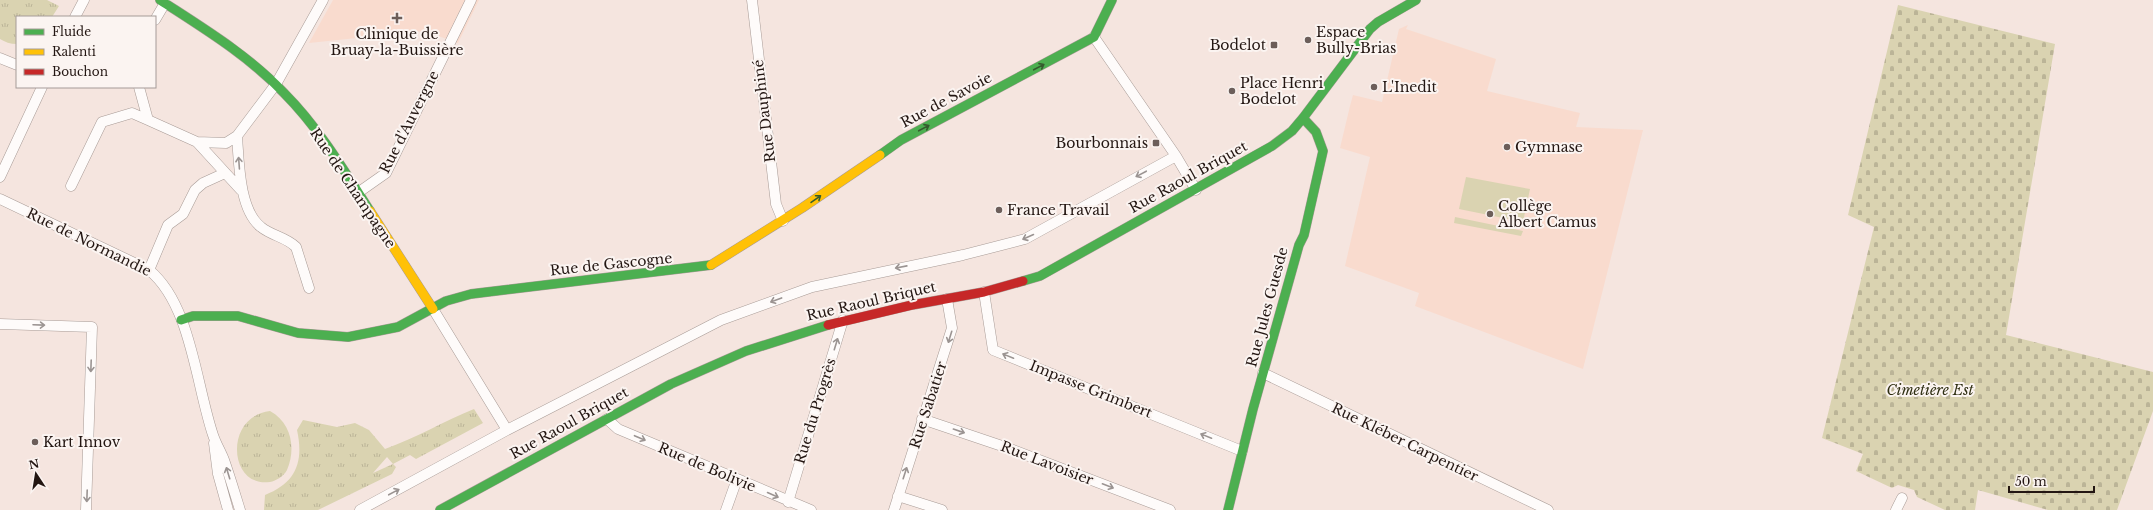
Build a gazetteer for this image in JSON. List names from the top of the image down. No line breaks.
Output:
{"streets":{"street":["Rue de Savoie","Rue Dauphiné","Rue d'Auvergne","Rue Raoul Briquet","Rue de Champagne","Rue de Normandie","Rue de Gascogne","Rue Jules Guesde","Impasse Grimbert","Rue Sabatier","Rue du Progrès","Rue Kléber Carpentier","Rue Lavoisier","Rue de Bolivie"]},"crossings":[["Rue de Savoie","Rue Dauphiné"],["Rue de Savoie","Rue de Gascogne"],["Rue Dauphiné","Rue de Gascogne"],["Rue d'Auvergne","Rue de Champagne"],["Rue Raoul Briquet","Rue Jules Guesde"],["Rue Raoul Briquet","Impasse Grimbert"],["Rue Raoul Briquet","Rue Sabatier"],["Rue Raoul Briquet","Rue du Progrès"],["Rue Raoul Briquet","Rue de Bolivie"],["Rue de Champagne","Rue de Gascogne"],["Rue Jules Guesde","Impasse Grimbert"],["Rue Jules Guesde","Rue Kléber Carpentier"],["Rue Sabatier","Rue Lavoisier"],["Rue du Progrès","Rue de Bolivie"]],"one_way":["Rue de Savoie","Impasse Grimbert","Rue du Progrès","Rue Lavoisier","Rue de Bolivie"],"parks":["Cimetière Est"],"places":{"health":["Clinique de Bruay-la-Buissière"],"other":["Espace Bully-Brias","L'Inedit","Place Henri Bodelot","Gymnase","France Travail","Collège Albert Camus","Kart Innov"],"transit":["Bodelot","Bourbonnais"]},"legend":["Fluide","Ralenti","Bouchon"],"scale_bar":"50 m","north":"top"}
